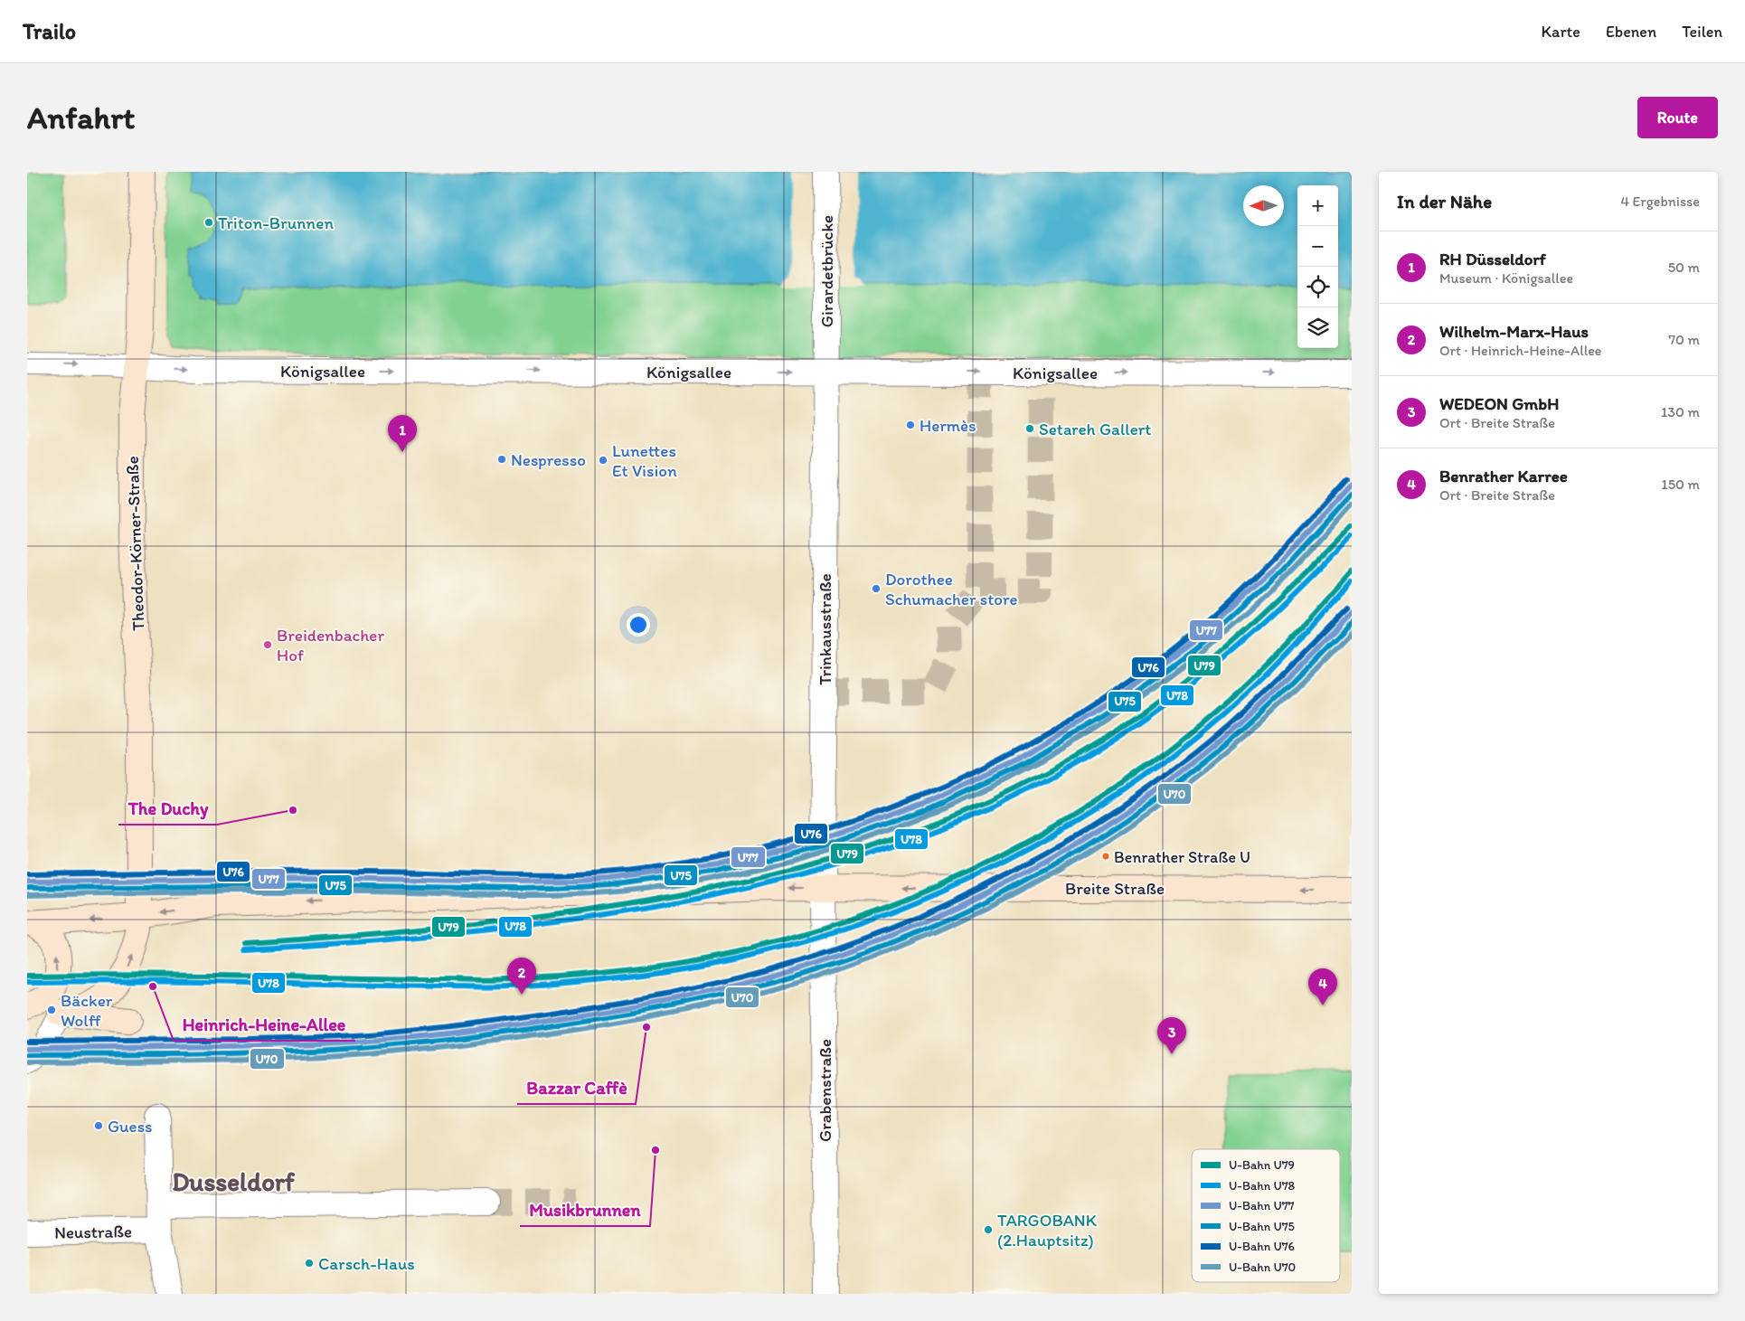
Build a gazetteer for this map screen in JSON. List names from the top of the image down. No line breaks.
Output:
{"streets":{"main road":["Theodor-Körner-Straße","Breite Straße"],"street":["Girardetbrücke","Königsallee","Trinkausstraße","Grabenstraße","Neustraße"]},"crossings":[["Girardetbrücke","Königsallee"],["Girardetbrücke","Trinkausstraße"],["Königsallee","Theodor-Körner-Straße"],["Königsallee","Trinkausstraße"],["Theodor-Körner-Straße","Breite Straße"],["Trinkausstraße","Breite Straße"],["Trinkausstraße","Grabenstraße"],["Breite Straße","Grabenstraße"]],"one_way":["Königsallee","Breite Straße"],"districts":["Dusseldorf"],"places":["Triton-Brunnen","Hermès","Setareh Gallert","Nespresso","Lunettes Et Vision","Dorothee Schumacher store","Breidenbacher Hof","The Duchy","Benrather Straße U","Heinrich-Heine-Allee","Bäcker Wolff","Bazzar Caffè","Guess","Musikbrunnen","TARGOBANK (2.Hauptsitz)","Carsch-Haus"],"lines":["metro line U76","metro line U77","metro line U75","metro line U70","metro line U79","metro line U78"],"legend":["U-Bahn U79","U-Bahn U78","U-Bahn U77","U-Bahn U75","U-Bahn U76","U-Bahn U70"],"north":"left","page":{"header":"Trailo","nav":["Karte","Ebenen","Teilen"],"buttons":"Route","title":"Anfahrt","heading":["In der Nähe","4 Ergebnisse"],"map_buttons":["+","−"],"list":[{"mark":"1","name":"RH Düsseldorf","note":"Museum · Königsallee","value":"50 m"},{"mark":"2","name":"Wilhelm-Marx-Haus","note":"Ort · Heinrich-Heine-Allee","value":"70 m"},{"mark":"3","name":"WEDEON GmbH","note":"Ort · Breite Straße","value":"130 m"},{"mark":"4","name":"Benrather Karree","note":"Ort · Breite Straße","value":"150 m"}],"pins":["1","2","4","3"]}}
